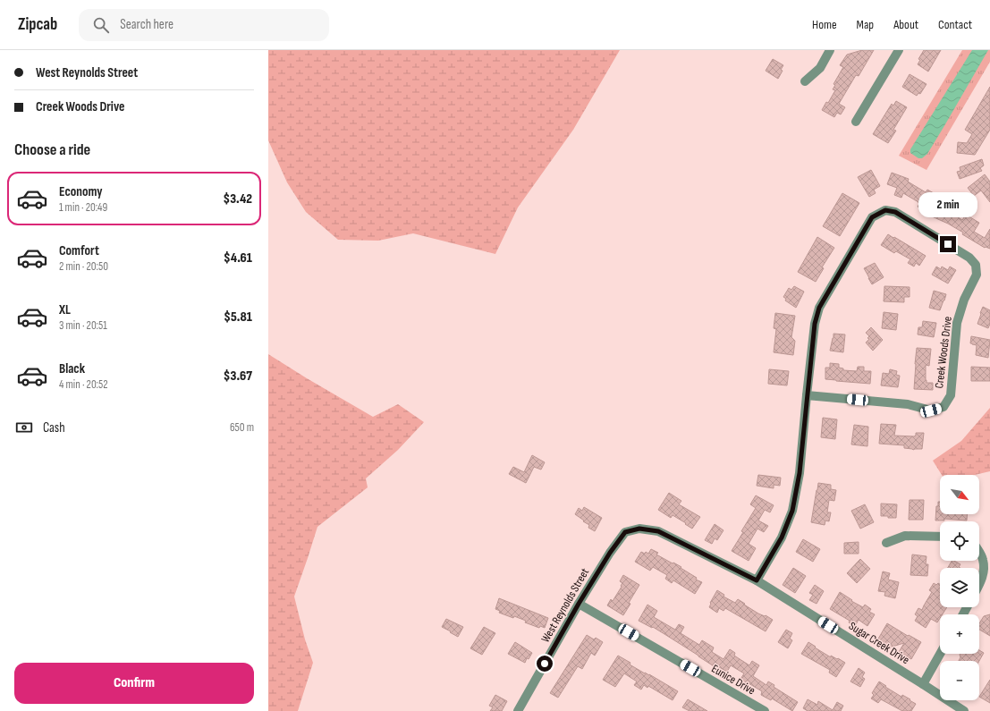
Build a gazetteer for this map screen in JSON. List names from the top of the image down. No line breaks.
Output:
{"streets":{"street":["Creek Woods Drive","West Reynolds Street","Sugar Creek Drive","Eunice Drive"]},"crossings":[["Creek Woods Drive","Sugar Creek Drive"],["West Reynolds Street","Sugar Creek Drive"],["West Reynolds Street","Eunice Drive"]],"north":"bottom right","page":{"header":"Zipcab","search":"Search here","nav":["Home","Map","About","Contact"],"banner":["West Reynolds Street","Creek Woods Drive"],"heading":"Choose a ride","list":[{"name":"Economy","note":"1 min · 20:49","value":"$3.42"},{"name":"Comfort","note":"2 min · 20:50","value":"$4.61"},{"name":"XL","note":"3 min · 20:51","value":"$5.81"},{"name":"Black","note":"4 min · 20:52","value":"$3.67"}],"bubble":"2 min","pay":["Cash","650 m"],"map_buttons":["+","−"],"buttons":"Confirm"}}
